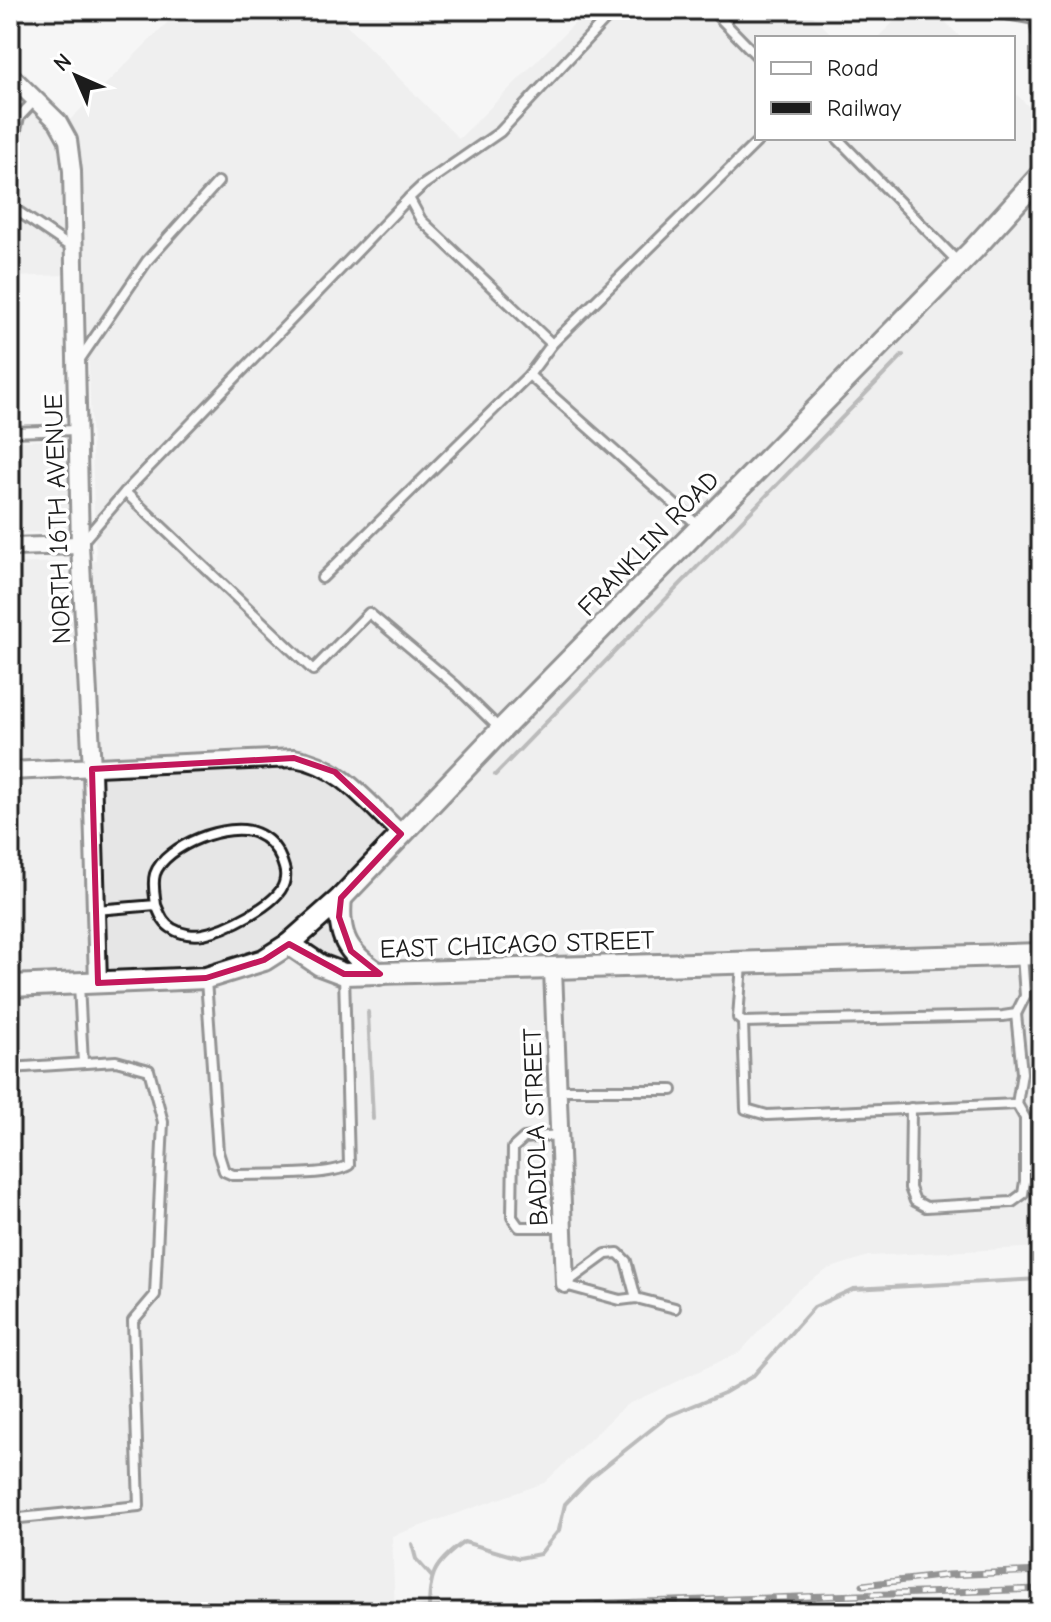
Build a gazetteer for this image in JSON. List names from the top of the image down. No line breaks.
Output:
{"streets":{"street":["NORTH 16TH AVENUE","FRANKLIN ROAD","EAST CHICAGO STREET","BADIOLA STREET"]},"crossings":[["FRANKLIN ROAD","EAST CHICAGO STREET"],["EAST CHICAGO STREET","BADIOLA STREET"]],"legend":["Road","Railway"],"north":"top left"}
